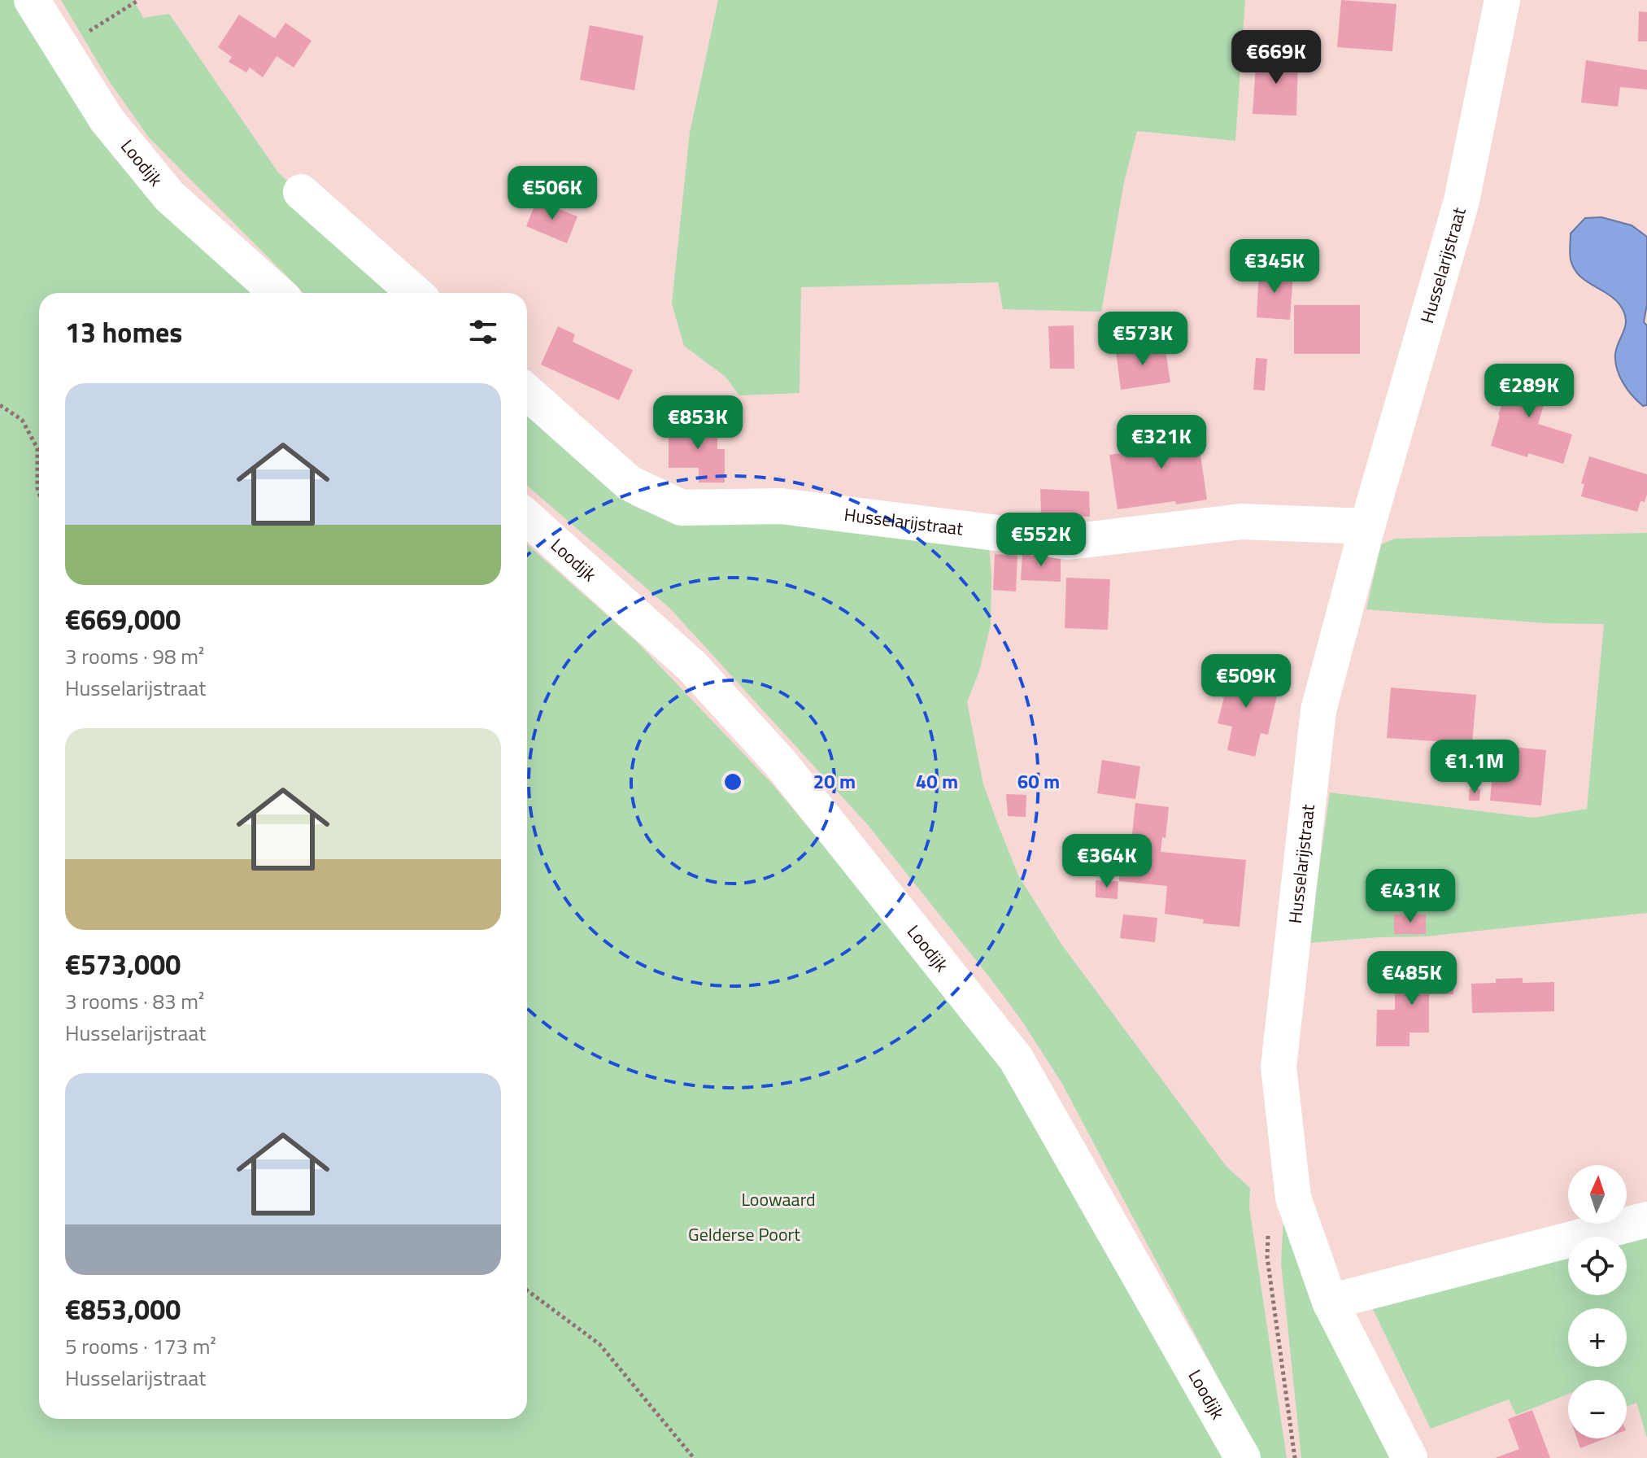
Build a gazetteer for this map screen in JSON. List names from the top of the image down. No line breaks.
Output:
{"streets":{"street":["Loodijk","Husselarijstraat"]},"parks":["Loowaard","Gelderse Poort"],"north":"top","page":{"price":["€669K","€506K","€345K","€573K","€289K","€853K","€321K","€552K","€509K","€1.1M","€364K","€431K","€485K"],"heading":"13 homes","list":[{"name":"€669,000","note":"3 rooms · 98 m² · Husselarijstraat"},{"name":"€573,000","note":"3 rooms · 83 m² · Husselarijstraat"},{"name":"€853,000","note":"5 rooms · 173 m² · Husselarijstraat"}],"map_buttons":["+","−"]},"rings":["20 m","40 m","60 m"]}
